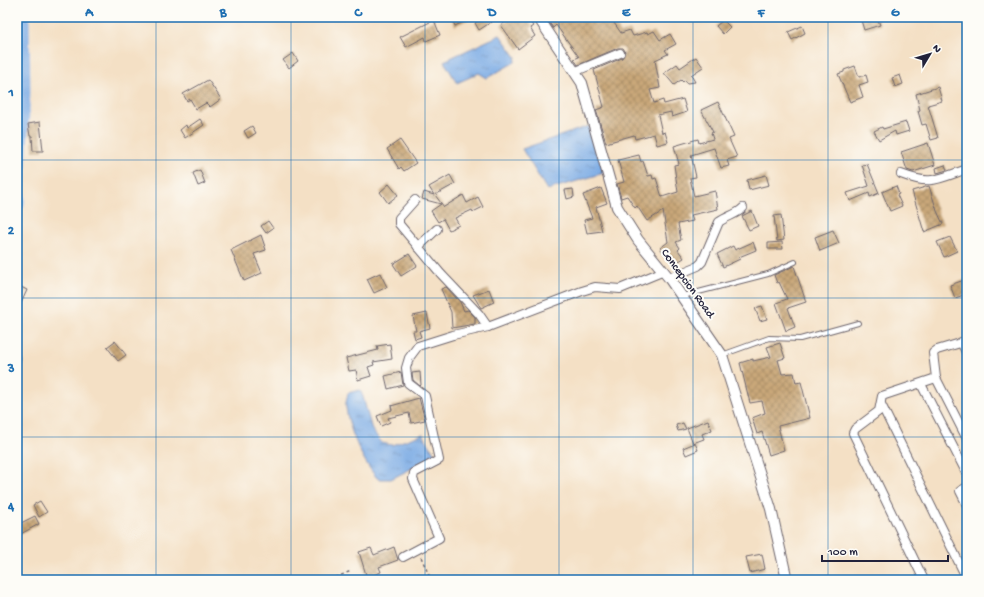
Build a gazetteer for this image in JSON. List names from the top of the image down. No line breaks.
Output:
{"streets":{"street":["Concepcion Road"]},"scale_bar":"100 m","north":"top right","grid":{"columns":["A","B","C","D","E","F","G"],"rows":["1","2","3","4"]}}
